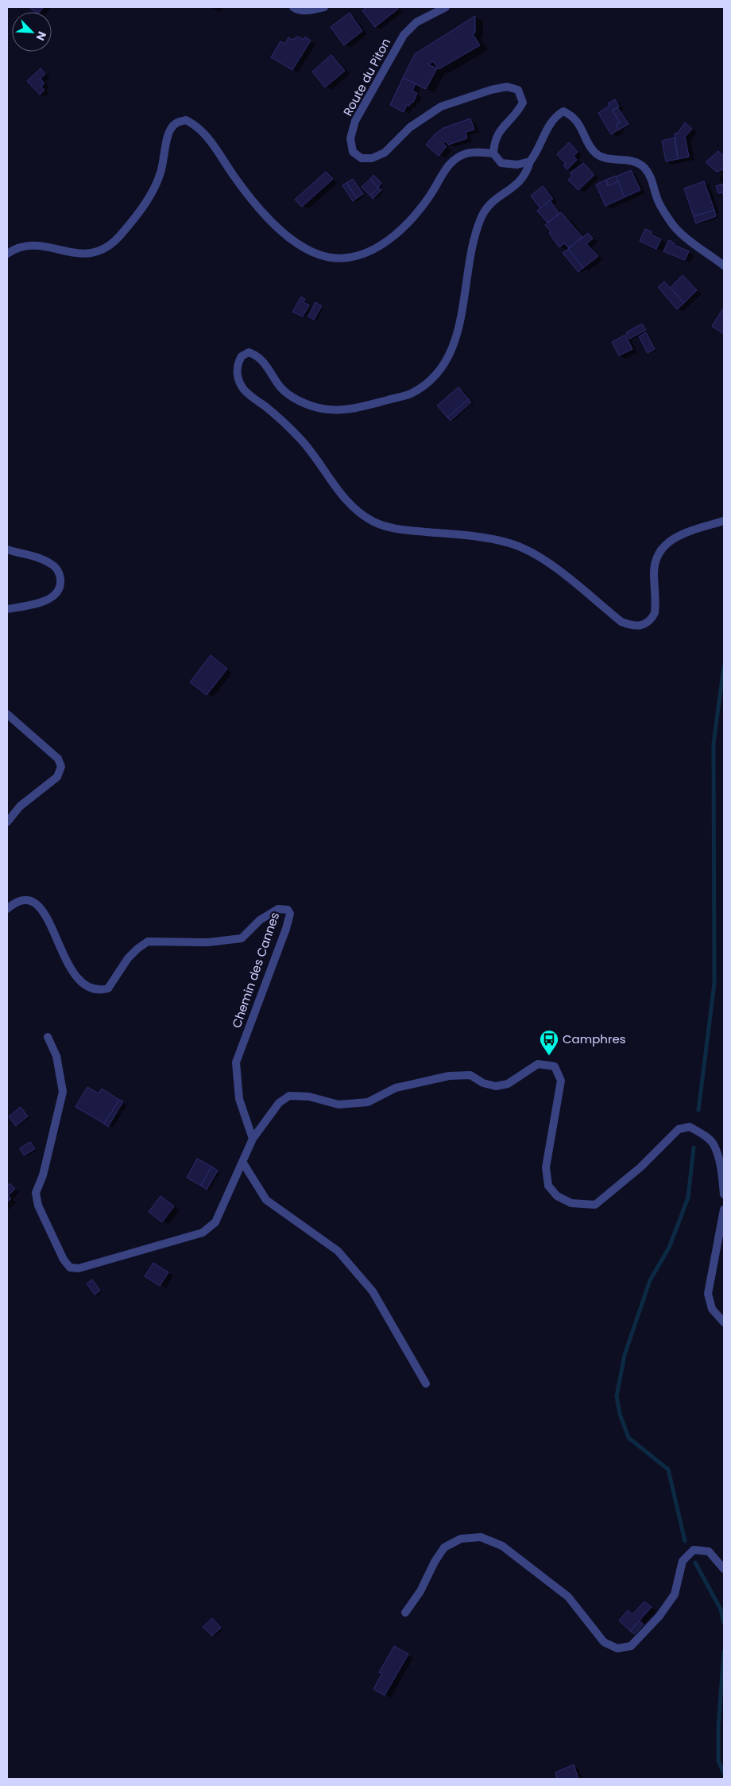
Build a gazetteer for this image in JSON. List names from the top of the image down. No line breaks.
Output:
{"streets":{"street":["Route du Piton","Chemin des Cannes"]},"places":{"bus stop":["Camphres"]},"north":"bottom right"}
